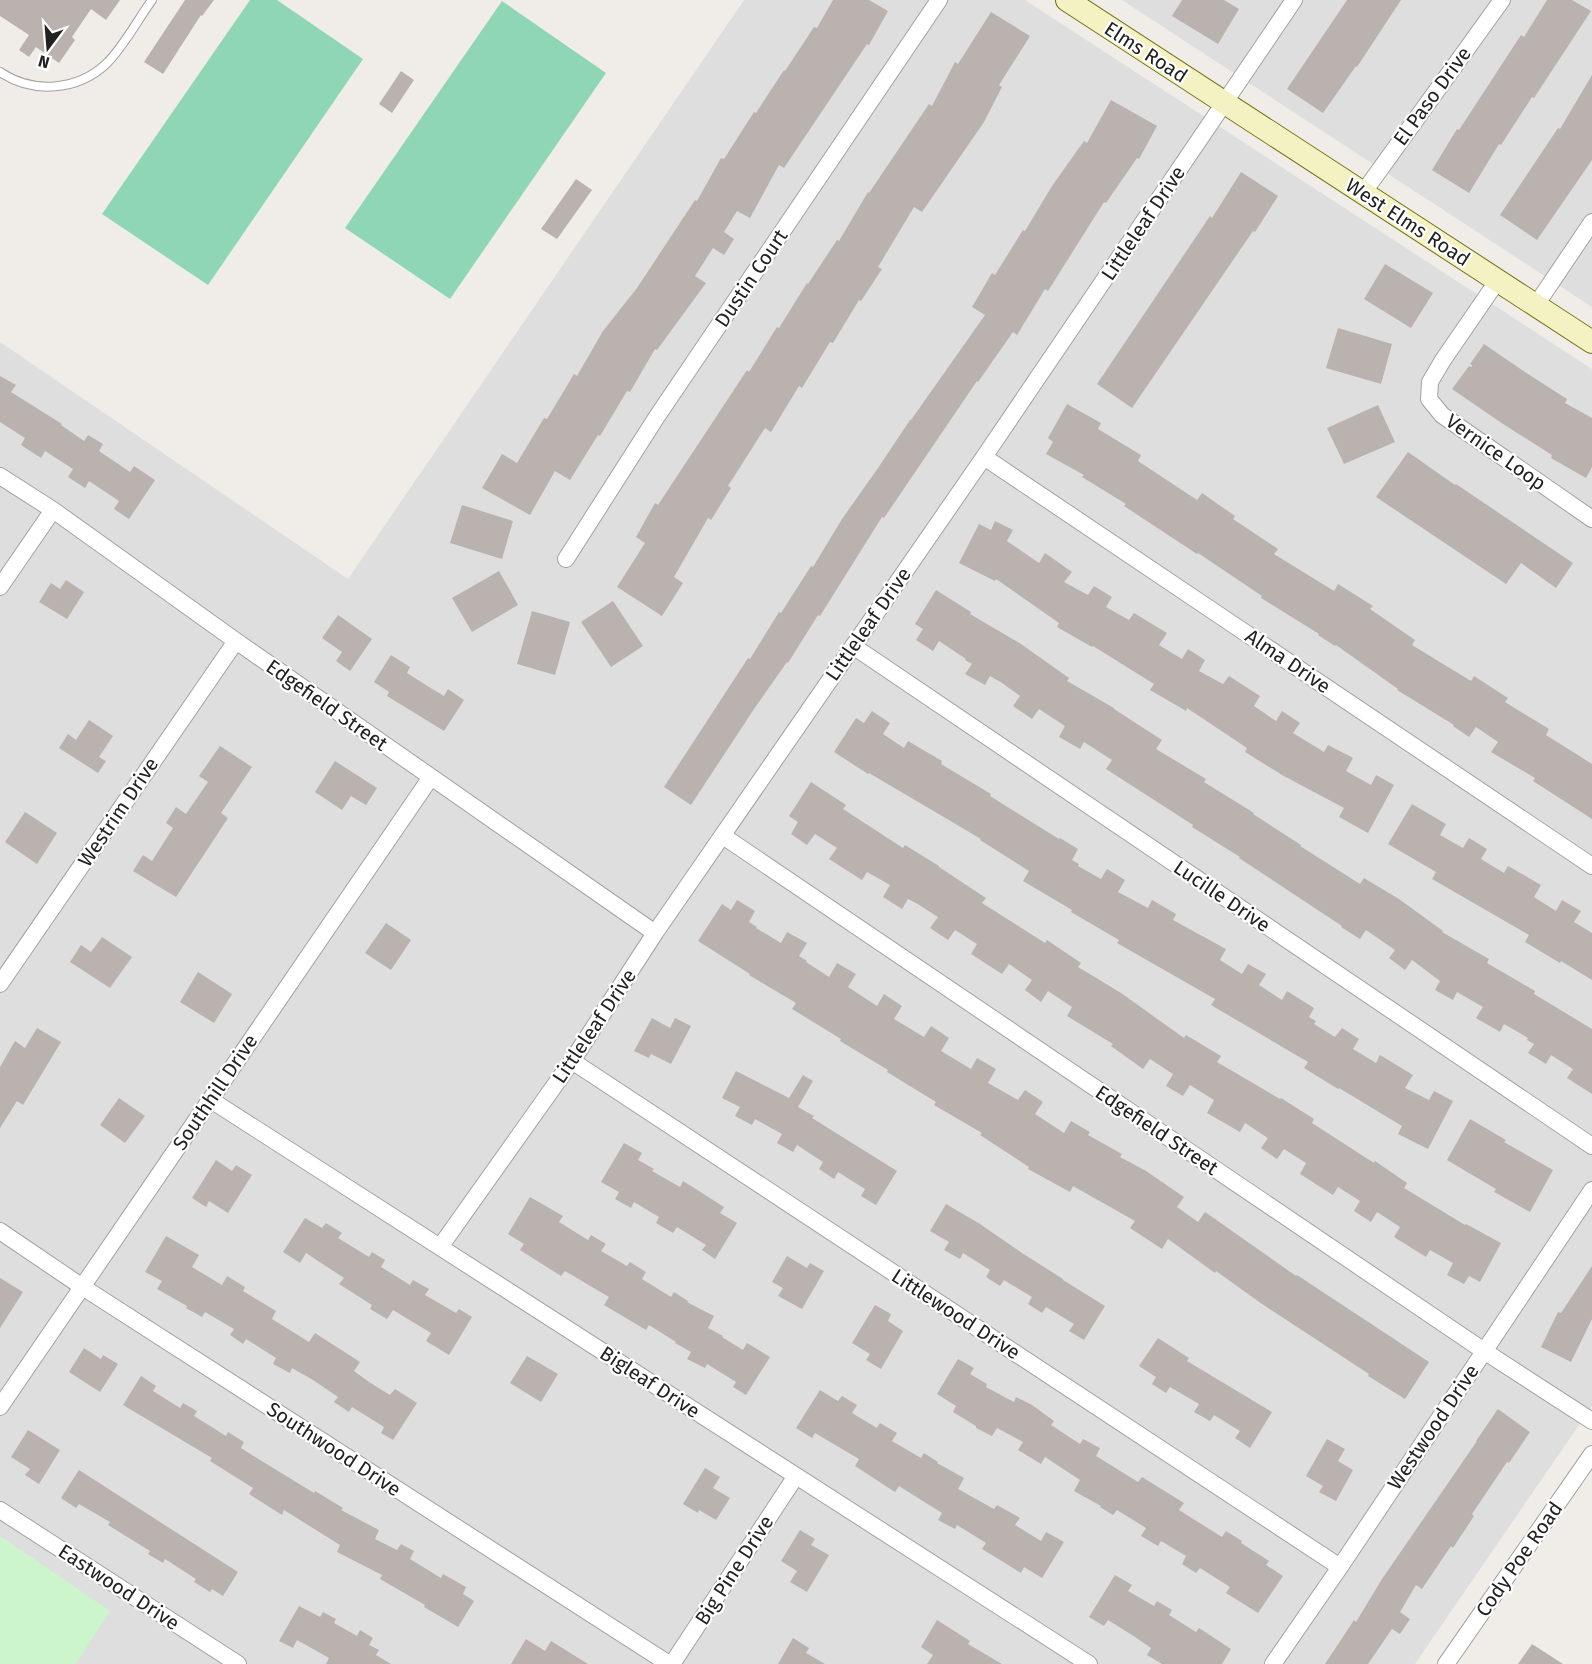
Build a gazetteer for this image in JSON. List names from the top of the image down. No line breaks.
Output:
{"streets":{"main road":["Elms Road","West Elms Road"],"street":["El Paso Drive","Littleleaf Drive","Dustin Court","Vernice Loop","Alma Drive","Edgefield Street","Westrim Drive","Lucille Drive","Southhill Drive","Littlewood Drive","Bigleaf Drive","Westwood Drive","Southwood Drive","Cody Poe Road","Big Pine Drive","Eastwood Drive"]},"crossings":[["Elms Road","West Elms Road"],["Elms Road","Littleleaf Drive"],["El Paso Drive","West Elms Road"],["West Elms Road","Littleleaf Drive"],["West Elms Road","Vernice Loop"],["Littleleaf Drive","Alma Drive"],["Littleleaf Drive","Edgefield Street"],["Littleleaf Drive","Lucille Drive"],["Littleleaf Drive","Littlewood Drive"],["Littleleaf Drive","Bigleaf Drive"],["Edgefield Street","Westrim Drive"],["Edgefield Street","Southhill Drive"],["Edgefield Street","Westwood Drive"],["Southhill Drive","Bigleaf Drive"],["Southhill Drive","Southwood Drive"],["Littlewood Drive","Westwood Drive"],["Bigleaf Drive","Big Pine Drive"],["Southwood Drive","Big Pine Drive"]],"north":"bottom"}
